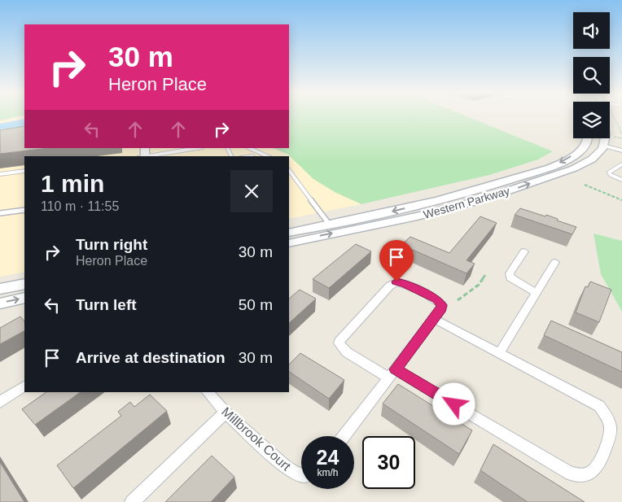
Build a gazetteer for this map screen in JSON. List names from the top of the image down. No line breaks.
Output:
{"streets":{"main road":["Western Parkway"],"street":["Millbrook Court"]},"page":{"turn":["30 m","Heron Place"],"heading":["1 min","110 m · 11:55"],"list":[{"name":"Turn right","note":"Heron Place","value":"30 m"},{"name":"Turn left","value":"50 m"},{"name":"Arrive at destination","value":"30 m"}],"speed":"24 km/h","limit":"30"}}
